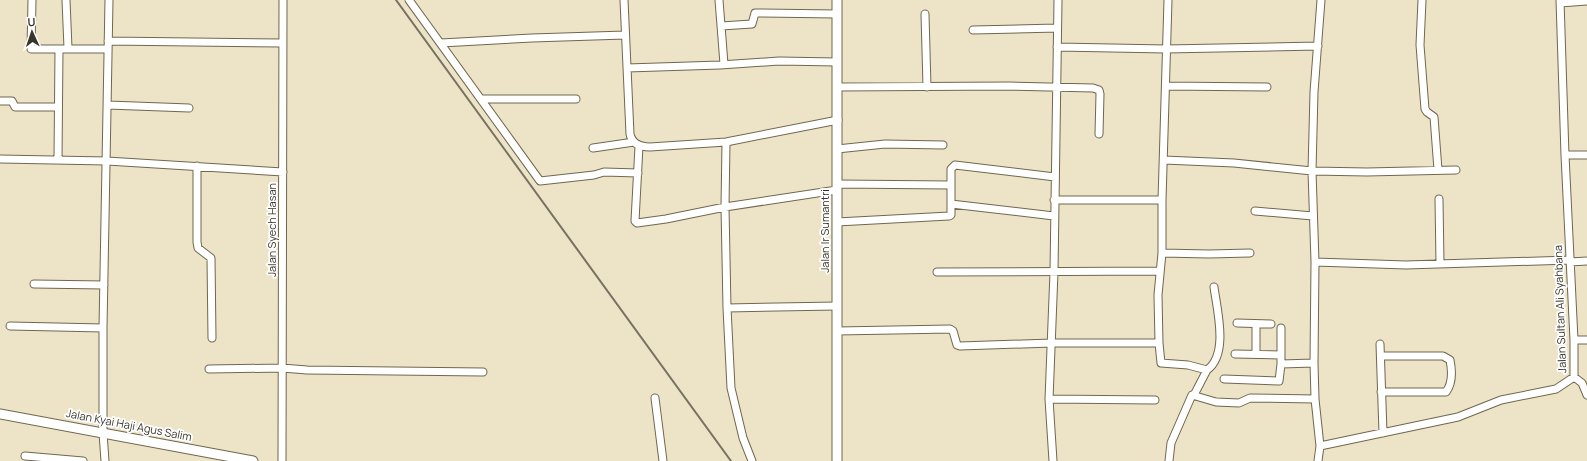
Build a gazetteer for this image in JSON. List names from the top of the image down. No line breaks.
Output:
{"streets":{"main road":["Jalan Ir Sumantri","Jalan Kyai Haji Agus Salim"],"street":["Jalan Syech Hasan","Jalan Sultan Ali Syahbana"]},"north":"top"}
